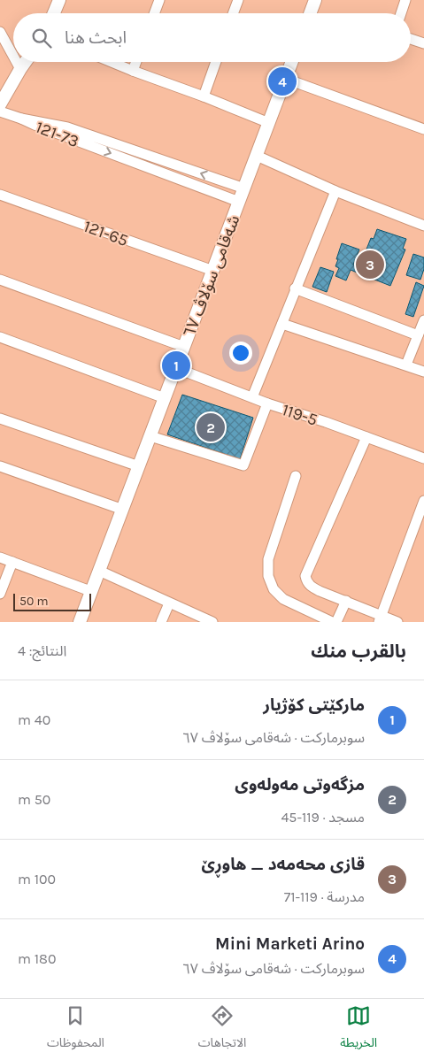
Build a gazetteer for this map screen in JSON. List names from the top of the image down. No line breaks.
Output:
{"streets":{"street":["121-73","121-65","شەقامی سۆلاڤ ٦٧","119-5"]},"crossings":[["121-73","شەقامی سۆلاڤ ٦٧"],["121-65","شەقامی سۆلاڤ ٦٧"],["شەقامی سۆلاڤ ٦٧","119-5"]],"scale_bar":"50 m","page":{"search":"ابحث هنا","pins":["4","3","1","2"],"scale":"50 m","heading":["بالقرب منك","النتائج: 4"],"list":[{"mark":"1","name":"مارکێتی کۆژیار","note":"سوبرماركت · شەقامی سۆلاڤ ٦٧","value":"40 m"},{"mark":"2","name":"مزگەوتی مەولەوی","note":"مسجد · 119-45","value":"50 m"},{"mark":"3","name":"قازی محەمەد _ هاوڕێ","note":"مدرسة · 119-71","value":"100 m"},{"mark":"4","name":"Mini Marketi Arino","note":"سوبرماركت · شەقامی سۆلاڤ ٦٧","value":"180 m"}],"nav":["الخريطة","الاتجاهات","المحفوظات"]}}
